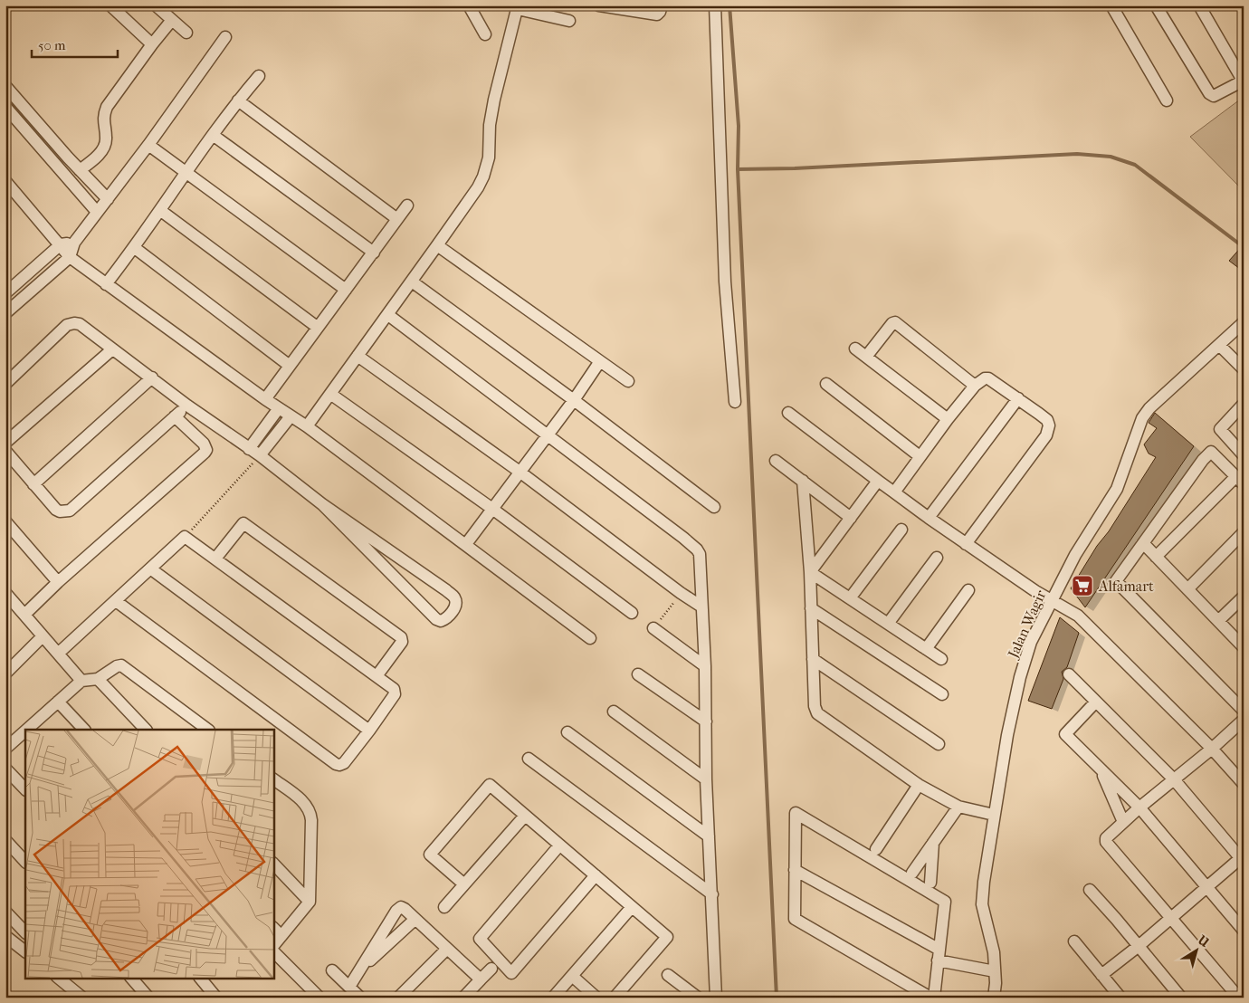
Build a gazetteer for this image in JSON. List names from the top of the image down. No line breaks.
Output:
{"streets":{"street":["Jalan Wagir"]},"places":{"supermarket":["Alfamart"]},"scale_bar":"50 m","north":"top right"}
